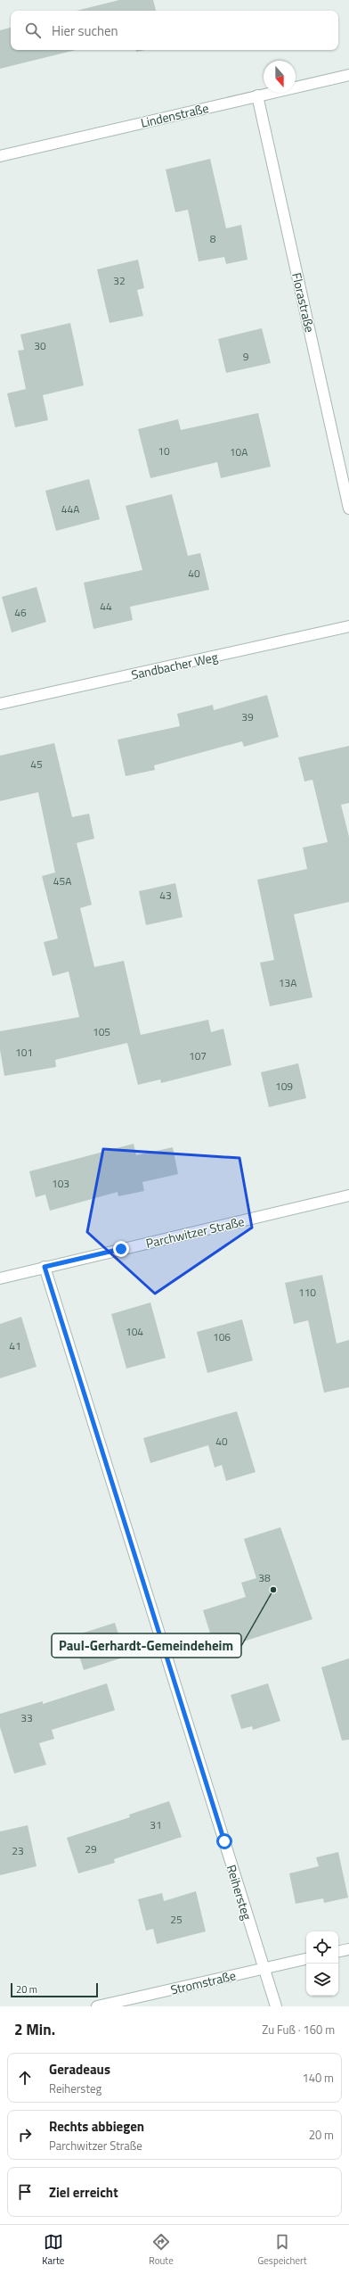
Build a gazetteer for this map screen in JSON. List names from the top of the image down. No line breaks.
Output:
{"streets":{"street":["Lindenstraße","Florastraße","Sandbacher Weg","Parchwitzer Straße","Reihersteg","Stromstraße"]},"crossings":[["Lindenstraße","Florastraße"],["Parchwitzer Straße","Reihersteg"],["Reihersteg","Stromstraße"]],"places":["Paul-Gerhardt-Gemeindeheim"],"house_numbers":["8","32","30","9","10","10A","44A","40","44","46","39","45","45A","43","13A","105","101","107","109","103","110","104","106","41","40","38","33","31","29","23","25"],"scale_bar":"20 m","north":"bottom","page":{"search":"Hier suchen","scale":"20 m","heading":["2 Min.","Zu Fuß · 160 m"],"list":[["Geradeaus","Reihersteg","140 m"],["Rechts abbiegen","Parchwitzer Straße","20 m"],"Ziel erreicht"],"nav":["Karte","Route","Gespeichert"]}}
